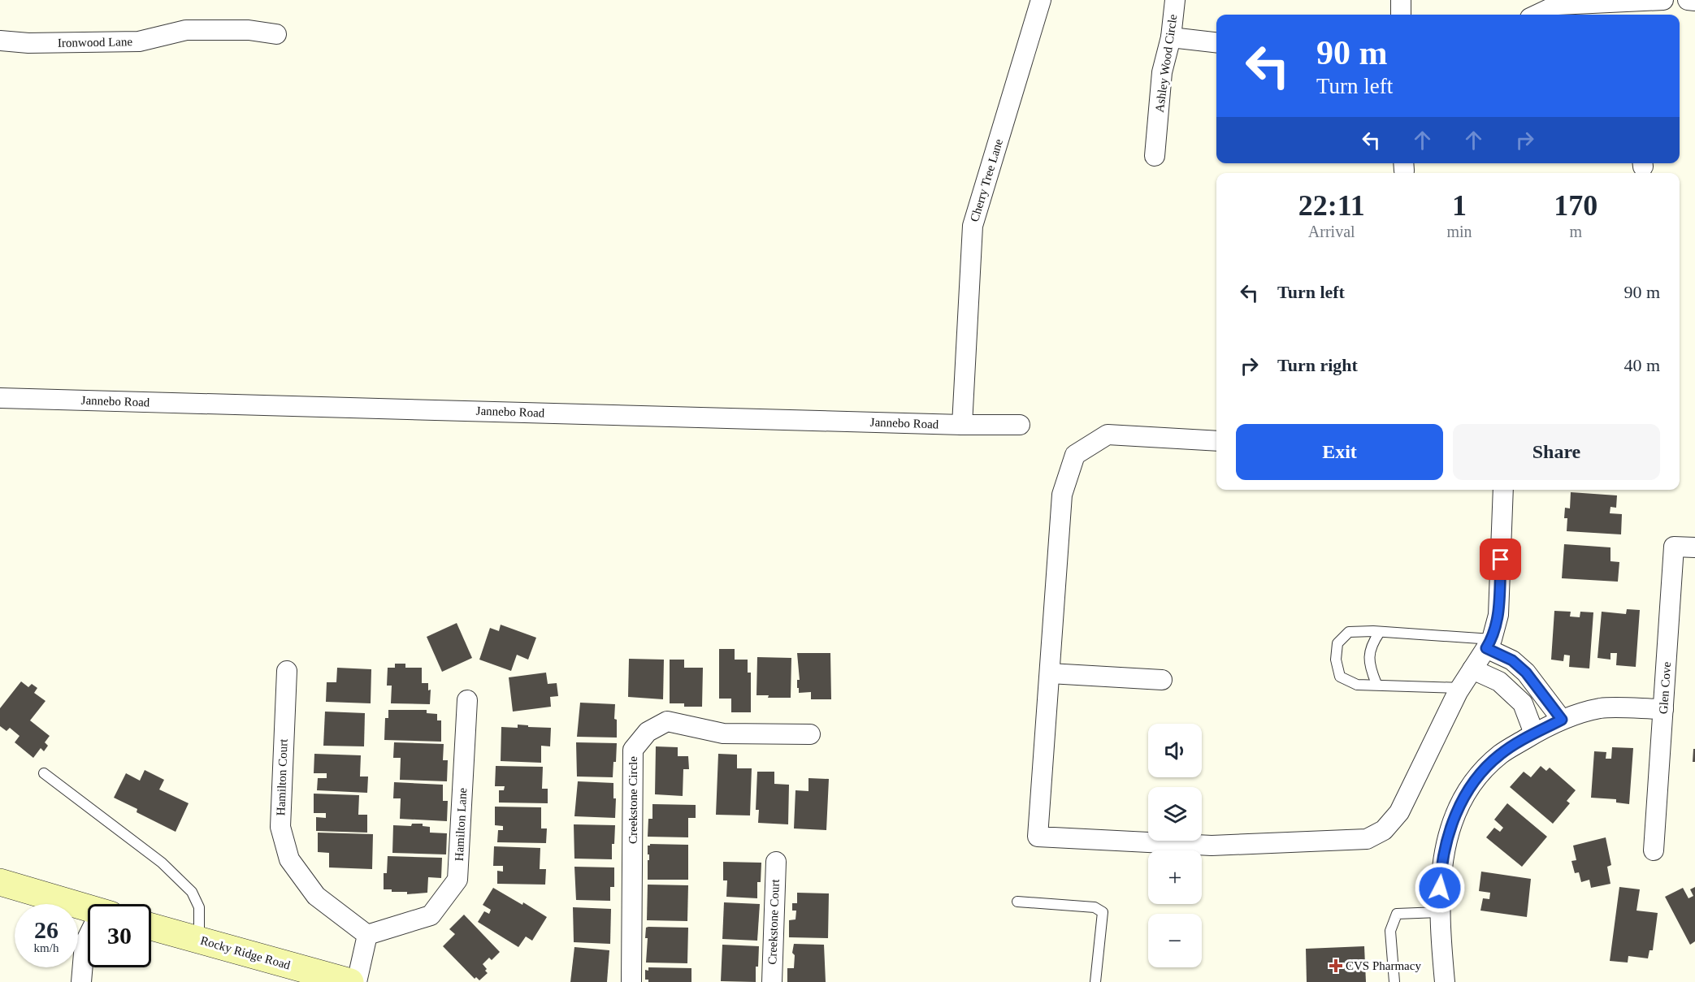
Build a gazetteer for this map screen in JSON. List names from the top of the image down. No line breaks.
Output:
{"streets":{"main road":["Rocky Ridge Road"],"street":["Ironwood Lane","Ashley Wood Circle","Cherry Tree Lane","Jannebo Road","Glen Cove","Hamilton Court","Creekstone Circle","Hamilton Lane","Creekstone Court"]},"crossings":[["Cherry Tree Lane","Jannebo Road"],["Hamilton Court","Hamilton Lane"]],"places":{"health":["CVS Pharmacy"]},"page":{"turn":["90 m","Turn left"],"eta":["22:11","Arrival","1","min","170","m"],"list":[{"name":"Turn left","value":"90 m"},{"name":"Turn right","value":"40 m"}],"buttons":["Exit","Share"],"map_buttons":["+","−"],"speed":"26 km/h","limit":"30"}}
